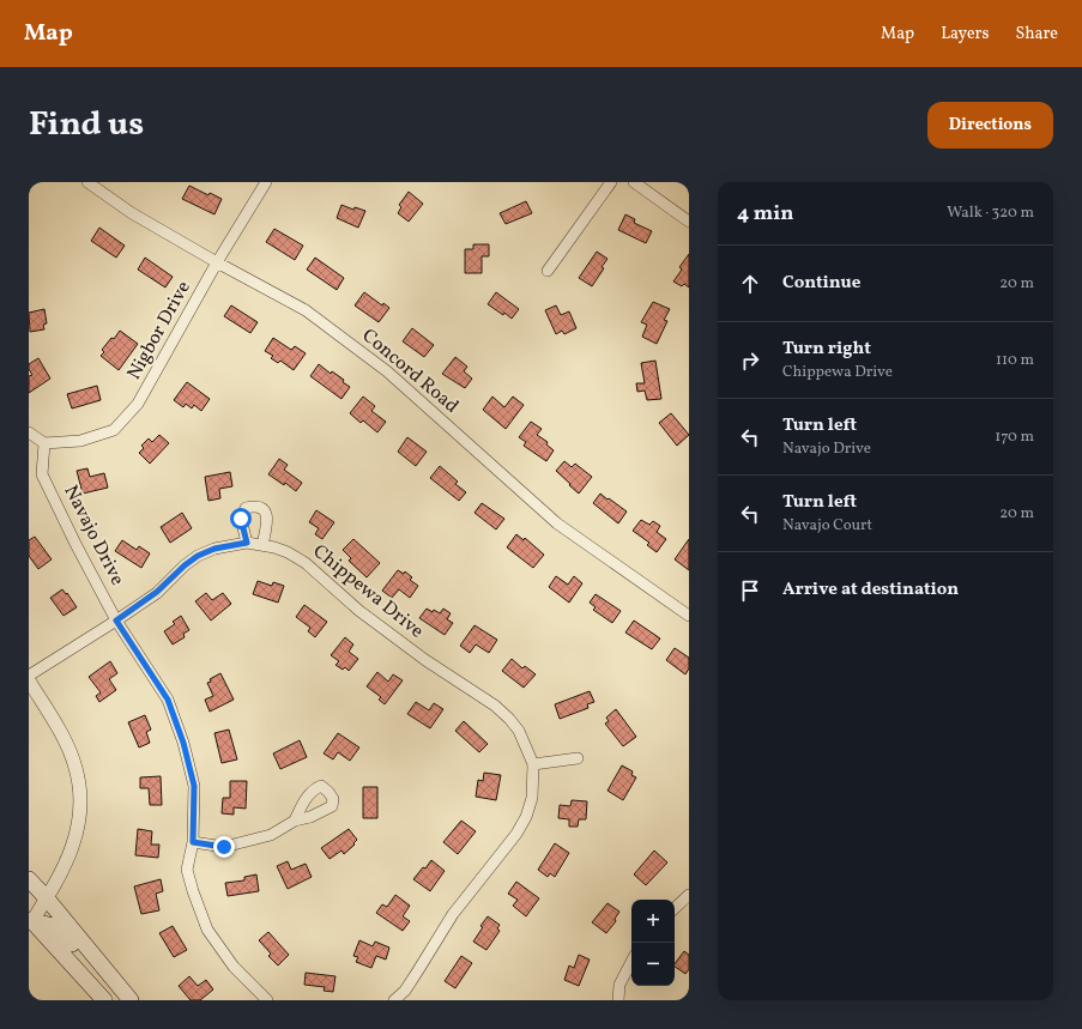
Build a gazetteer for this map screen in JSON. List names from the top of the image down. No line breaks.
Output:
{"streets":{"street":["Nigbor Drive","Concord Road","Navajo Drive","Chippewa Drive"]},"crossings":[["Nigbor Drive","Concord Road"],["Nigbor Drive","Navajo Drive"],["Navajo Drive","Chippewa Drive"]],"page":{"header":"Map","nav":["Map","Layers","Share"],"title":"Find us","buttons":"Directions","heading":["4 min","Walk · 320 m"],"list":[["Continue","20 m"],["Turn right","Chippewa Drive","110 m"],["Turn left","Navajo Drive","170 m"],["Turn left","Navajo Court","20 m"],"Arrive at destination"],"map_buttons":["+","−"]}}
